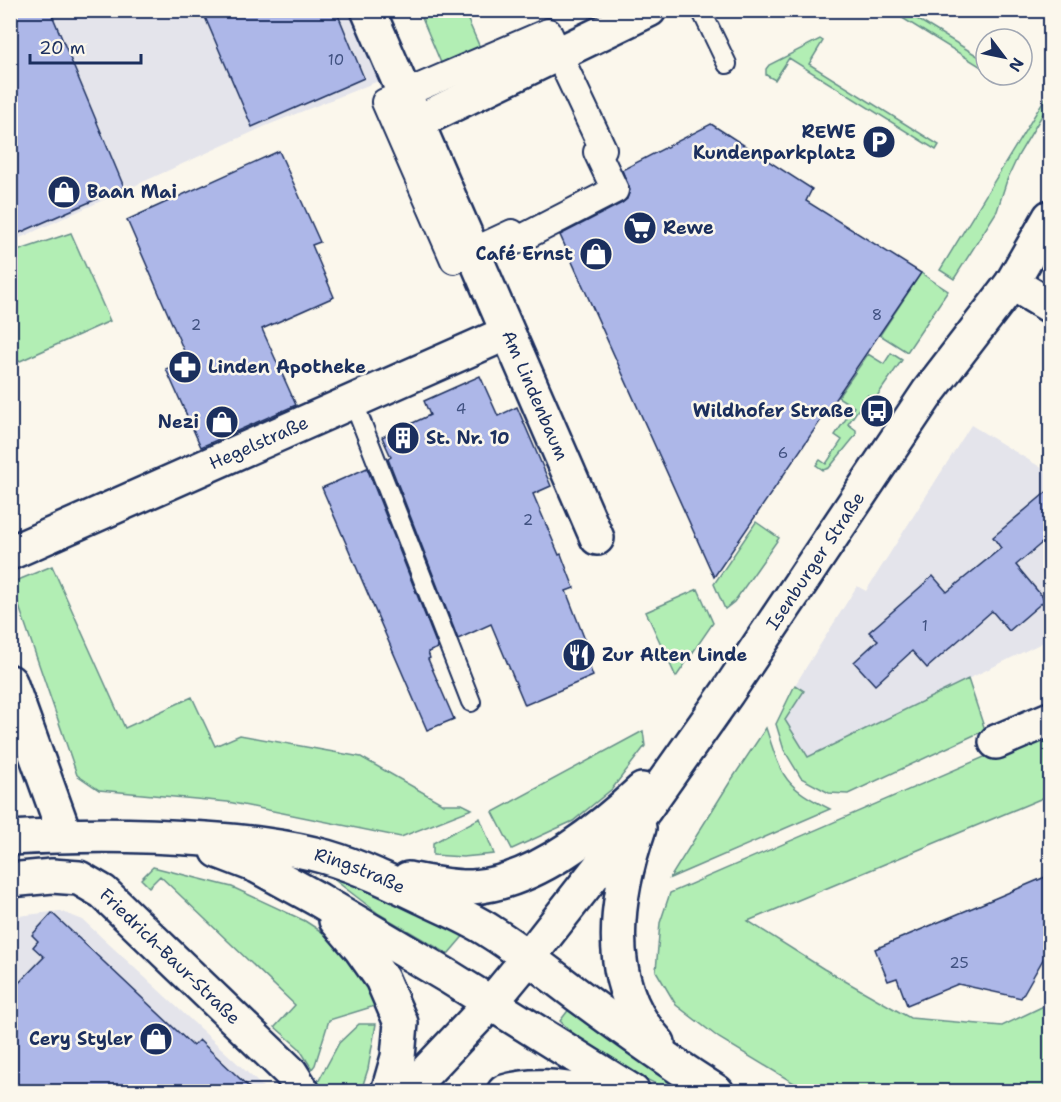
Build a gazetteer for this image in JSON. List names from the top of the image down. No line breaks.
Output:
{"streets":{"main road":["Am Lindenbaum","Hegelstraße","Isenburger Straße","Ringstraße","Friedrich-Baur-Straße"]},"crossings":[["Am Lindenbaum","Hegelstraße"],["Isenburger Straße","Ringstraße"]],"places":{"parking":["REWE Kundenparkplatz"],"shop":["Baan Mai","Café Ernst","Nezi","Cery Styler"],"supermarket":["Rewe"],"pharmacy":["Linden Apotheke"],"bus stop":["Wildhofer Straße"],"building":["St. Nr. 10"],"restaurant":["Zur Alten Linde"]},"house_numbers":["10","8","2","4","6","2","1","25"],"scale_bar":"20 m","north":"bottom right"}
